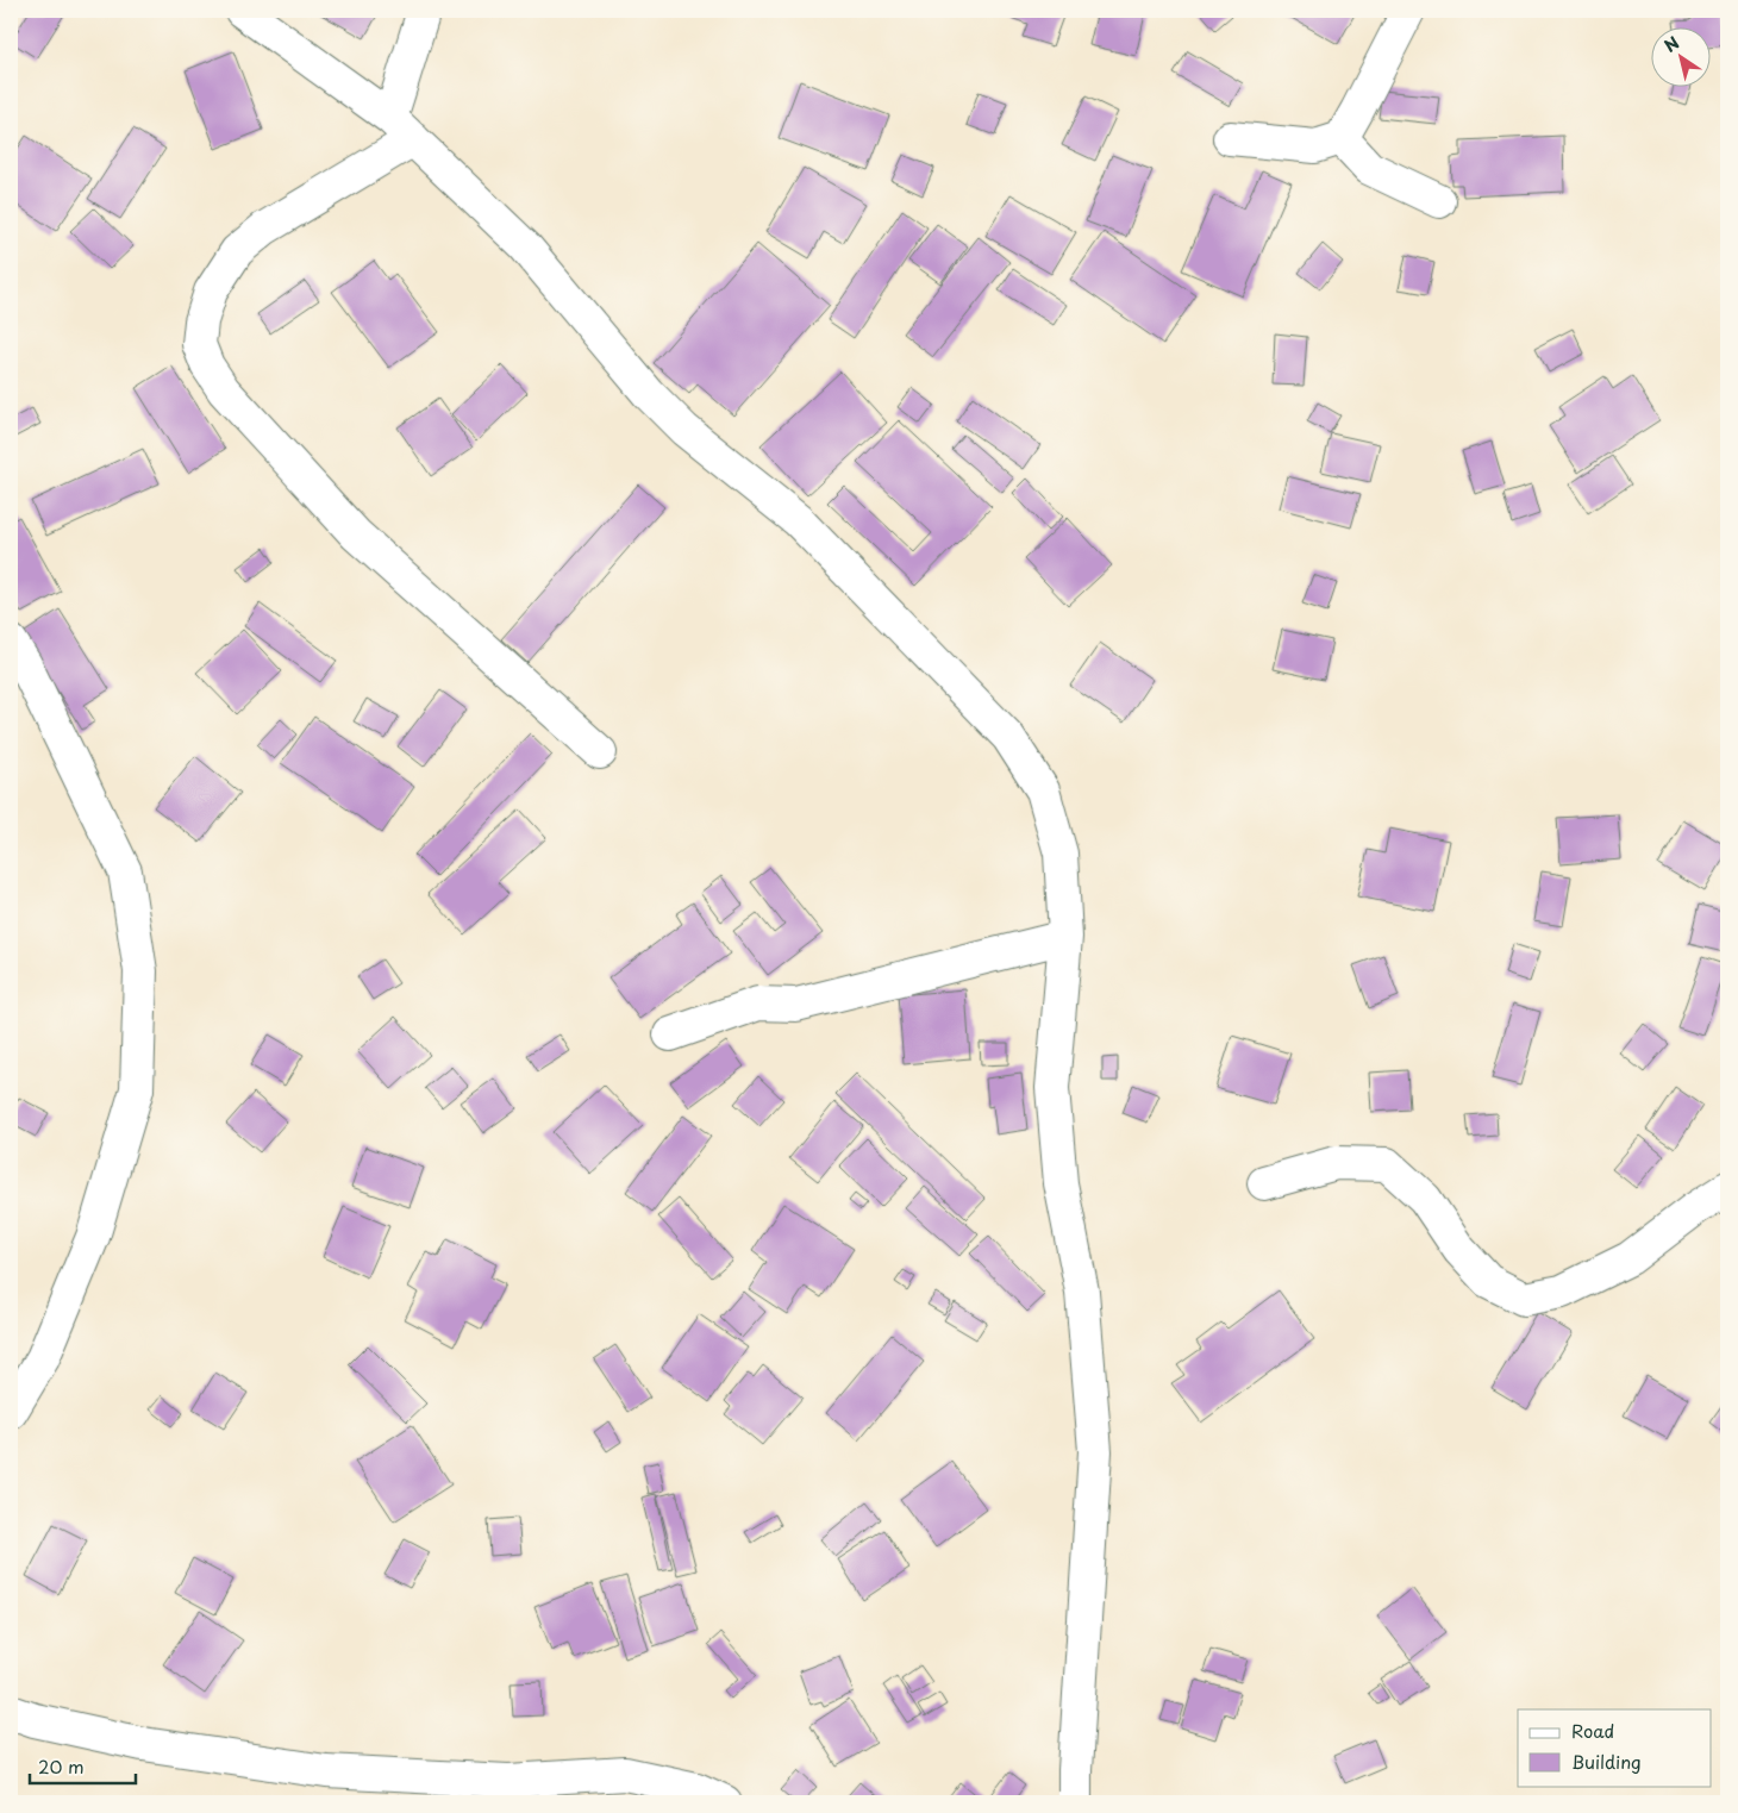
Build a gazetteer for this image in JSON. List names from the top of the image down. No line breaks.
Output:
{"legend":["Road","Building"],"scale_bar":"20 m","north":"top left"}
